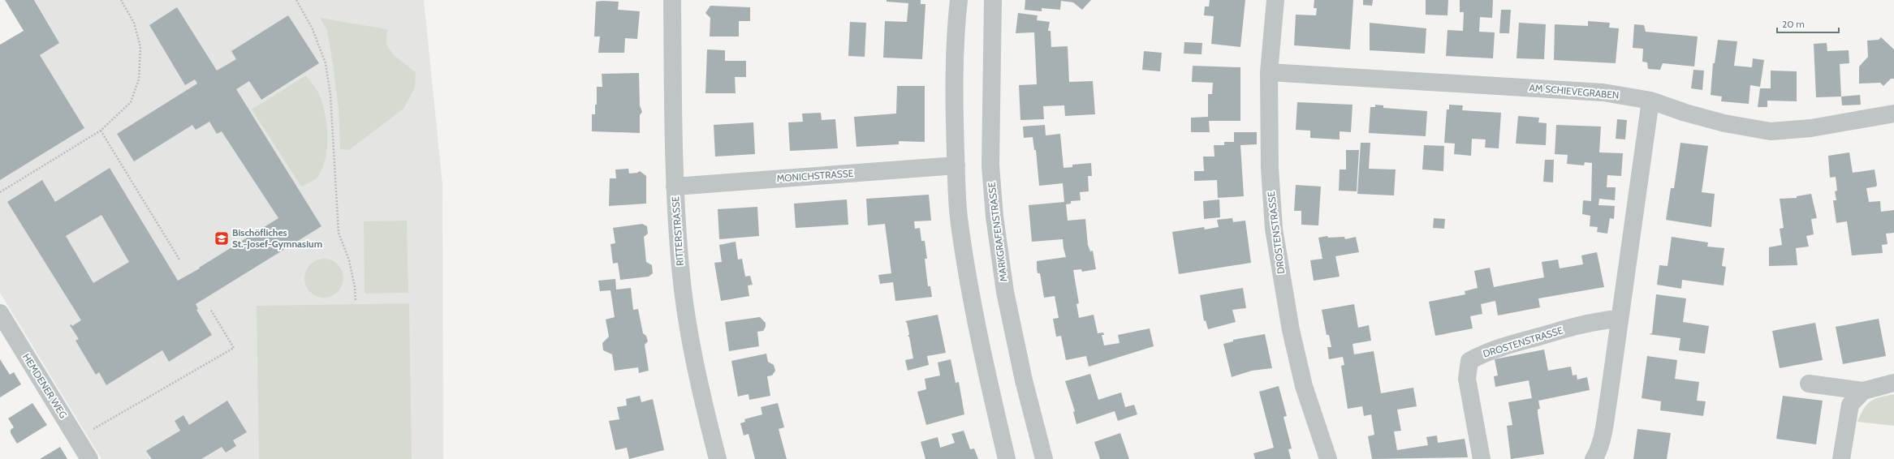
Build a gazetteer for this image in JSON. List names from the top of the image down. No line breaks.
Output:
{"streets":{"street":["AM SCHIEVEGRABEN","MONICHSTRASSE","RITTERSTRASSE","MARKGRAFENSTRASSE","DROSTENSTRASSE","HEMDENER WEG"]},"crossings":[["AM SCHIEVEGRABEN","DROSTENSTRASSE"],["MONICHSTRASSE","RITTERSTRASSE"]],"places":{"school or university":["Bischöfliches St.-Josef-Gymnasium"]},"scale_bar":"20 m"}
